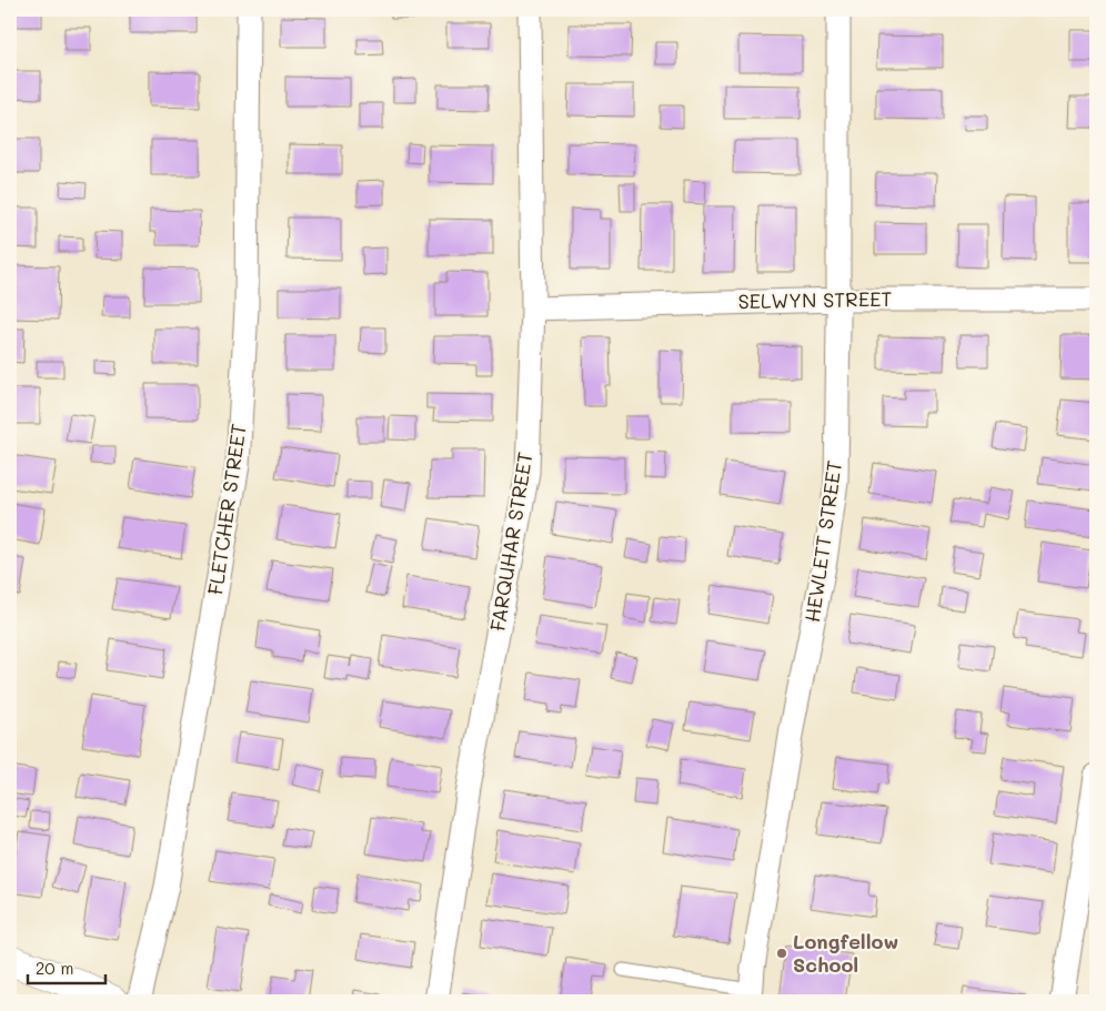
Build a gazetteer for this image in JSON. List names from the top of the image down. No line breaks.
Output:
{"streets":{"street":["SELWYN STREET","FLETCHER STREET","FARQUHAR STREET","HEWLETT STREET"]},"crossings":[["SELWYN STREET","FARQUHAR STREET"],["SELWYN STREET","HEWLETT STREET"]],"places":["Longfellow School"],"scale_bar":"20 m"}
